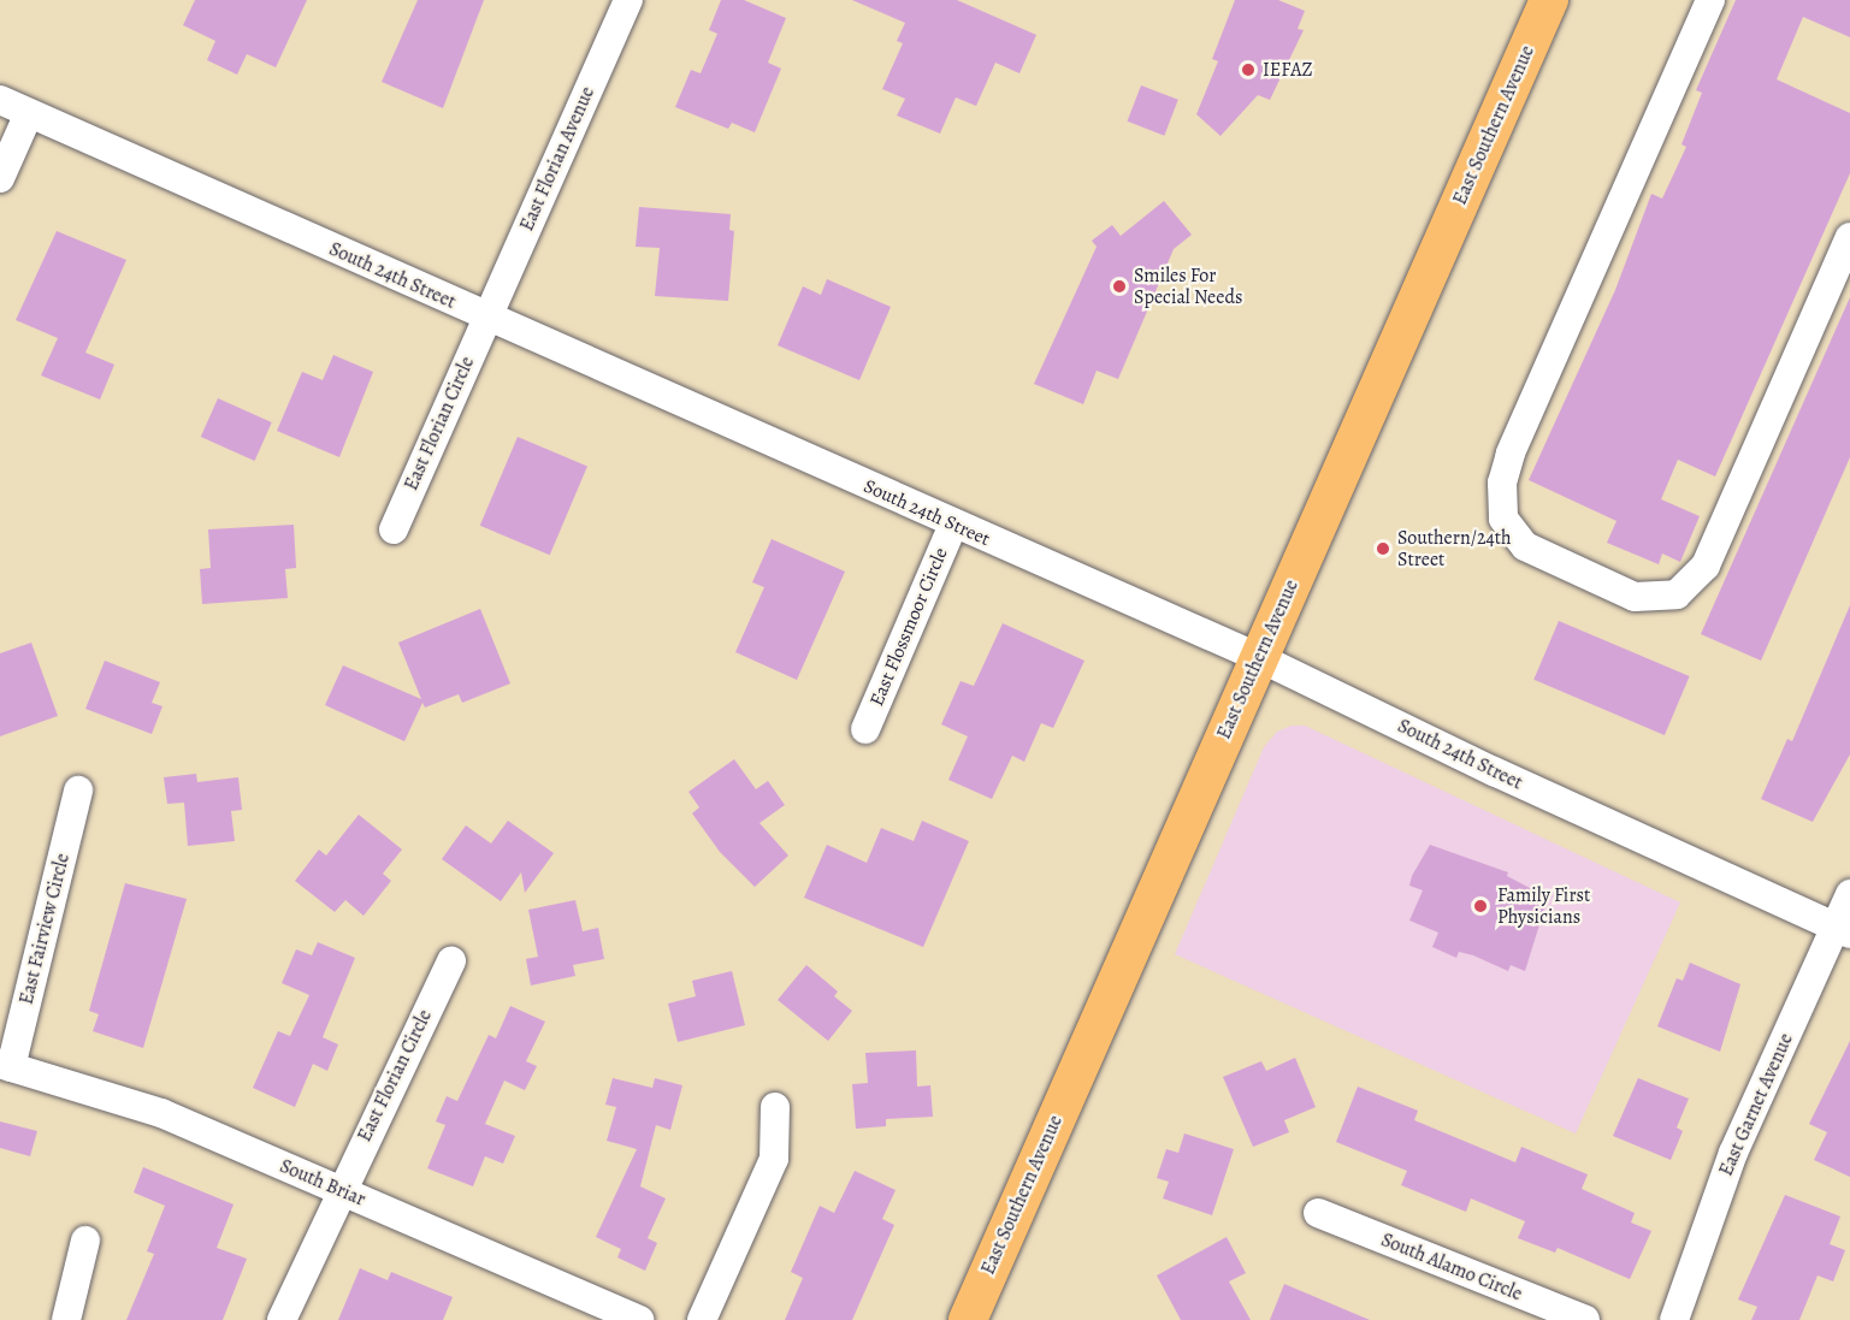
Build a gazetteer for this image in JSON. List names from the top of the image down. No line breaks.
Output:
{"streets":{"main road":["East Southern Avenue"],"street":["East Florian Avenue","South 24th Street","East Florian Circle","East Flossmoor Circle","East Fairview Circle","East Garnet Avenue","South Briar","South Alamo Circle"]},"crossings":[["East Southern Avenue","South 24th Street"],["East Florian Avenue","South 24th Street"],["East Florian Avenue","East Florian Circle"],["South 24th Street","East Florian Circle"],["South 24th Street","East Flossmoor Circle"],["South 24th Street","East Garnet Avenue"],["East Florian Circle","South Briar"],["East Fairview Circle","South Briar"]],"places":["IEFAZ","Smiles For Special Needs","Southern/24th Street","Family First Physicians"]}
